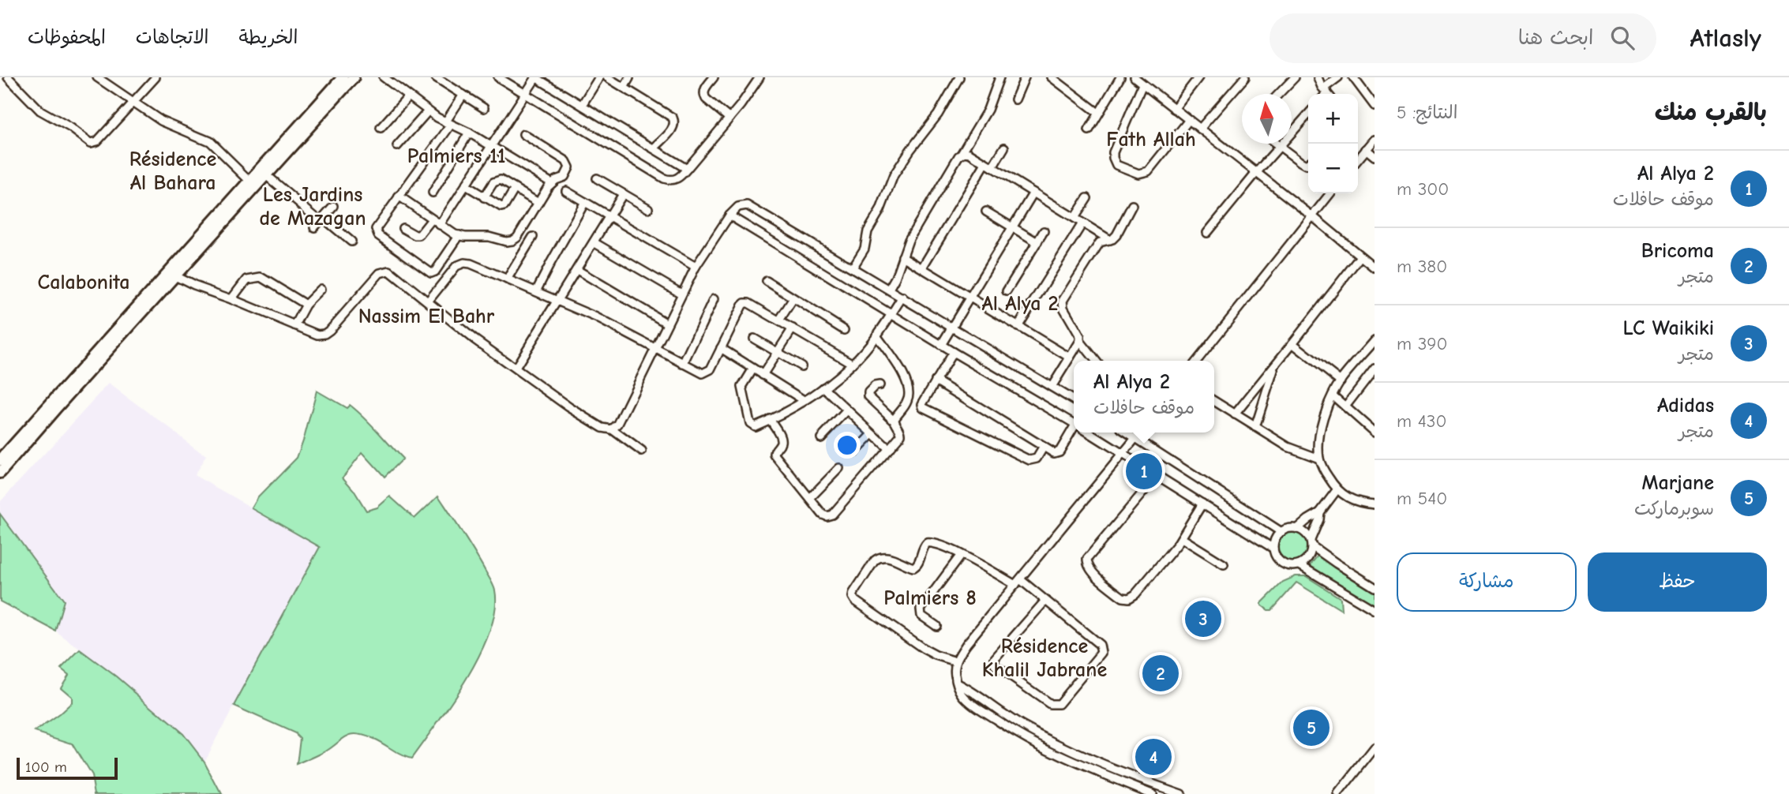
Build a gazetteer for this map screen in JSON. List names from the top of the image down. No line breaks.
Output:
{"districts":["Fath Allah","Palmiers 11","Résidence Al Bahara","Les Jardins de Mazagan","Calabonita","Al Alya 2","Nassim El Bahr","Palmiers 8","Résidence Khalil Jabrane"],"scale_bar":"100 m","north":"top","page":{"header":"Atlasly","search":"ابحث هنا","nav":["الخريطة","الاتجاهات","المحفوظات"],"heading":["بالقرب منك","النتائج: 5"],"map_buttons":["+","−"],"list":[{"mark":"1","name":"Al Alya 2","note":"موقف حافلات","value":"300 m"},{"mark":"2","name":"Bricoma","note":"متجر","value":"380 m"},{"mark":"3","name":"LC Waikiki","note":"متجر","value":"390 m"},{"mark":"4","name":"Adidas","note":"متجر","value":"430 m"},{"mark":"5","name":"Marjane","note":"سوبرماركت","value":"540 m"}],"popup":["Al Alya 2","موقف حافلات"],"pins":["1","3","2","5","4"],"buttons":["حفظ","مشاركة"],"scale":"100 m"}}
